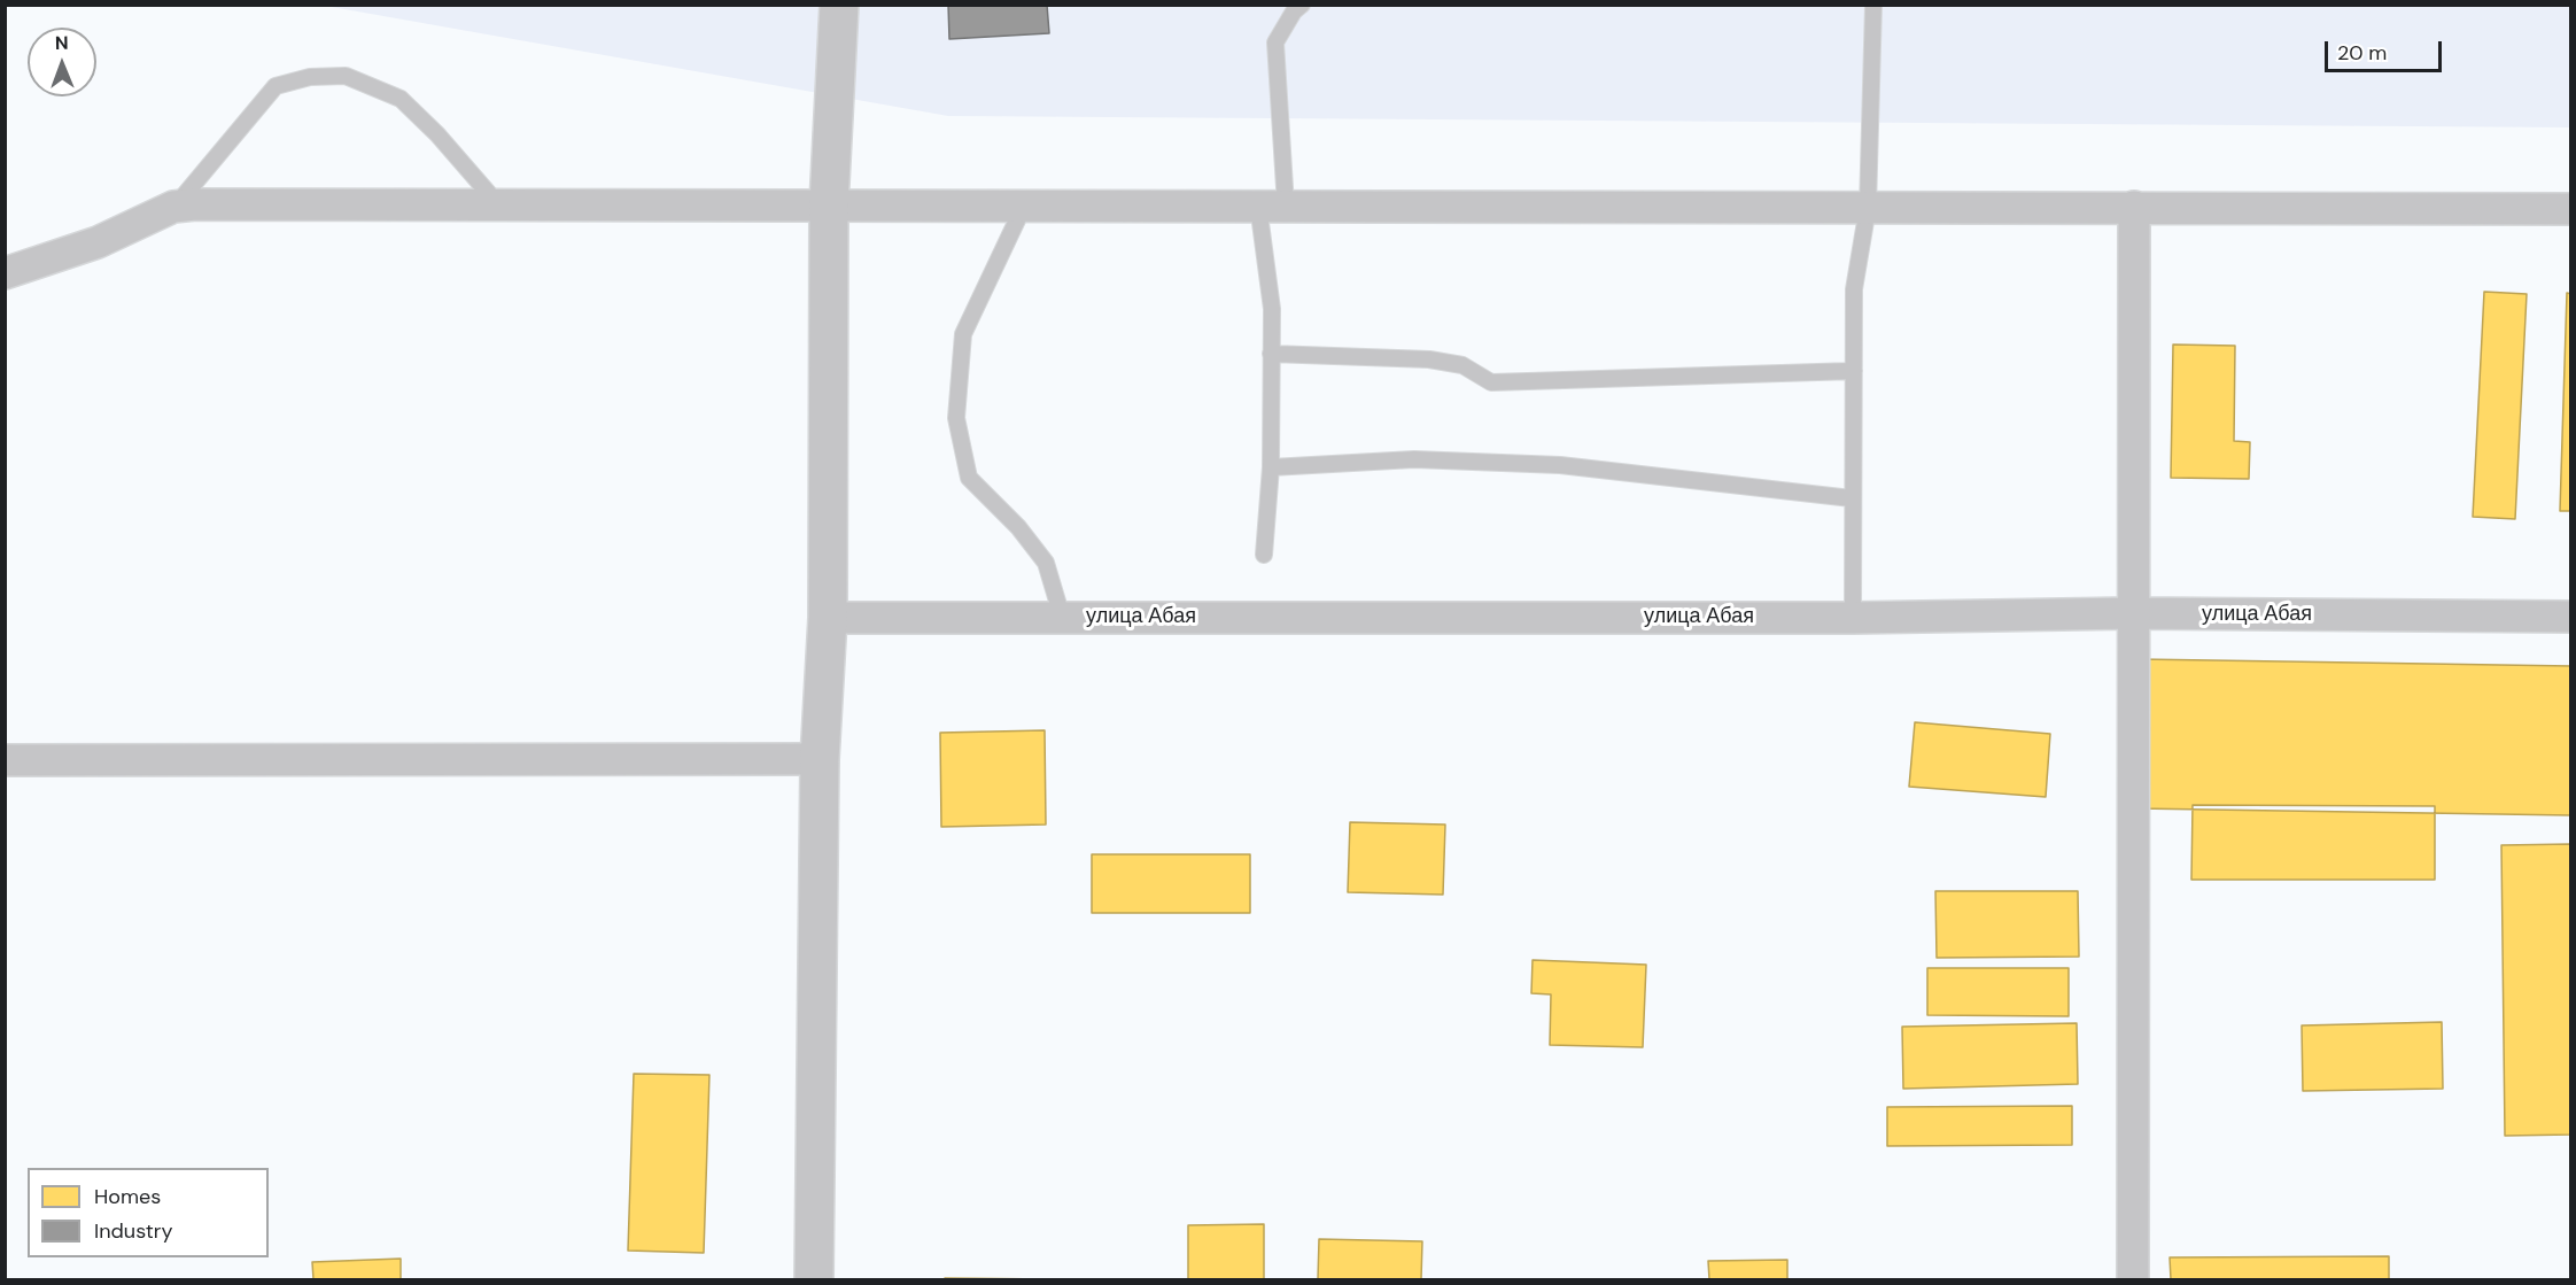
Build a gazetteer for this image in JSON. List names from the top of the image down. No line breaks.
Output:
{"streets":{"street":["улица Абая"]},"legend":["Homes","Industry"],"scale_bar":"20 m","north":"top"}
